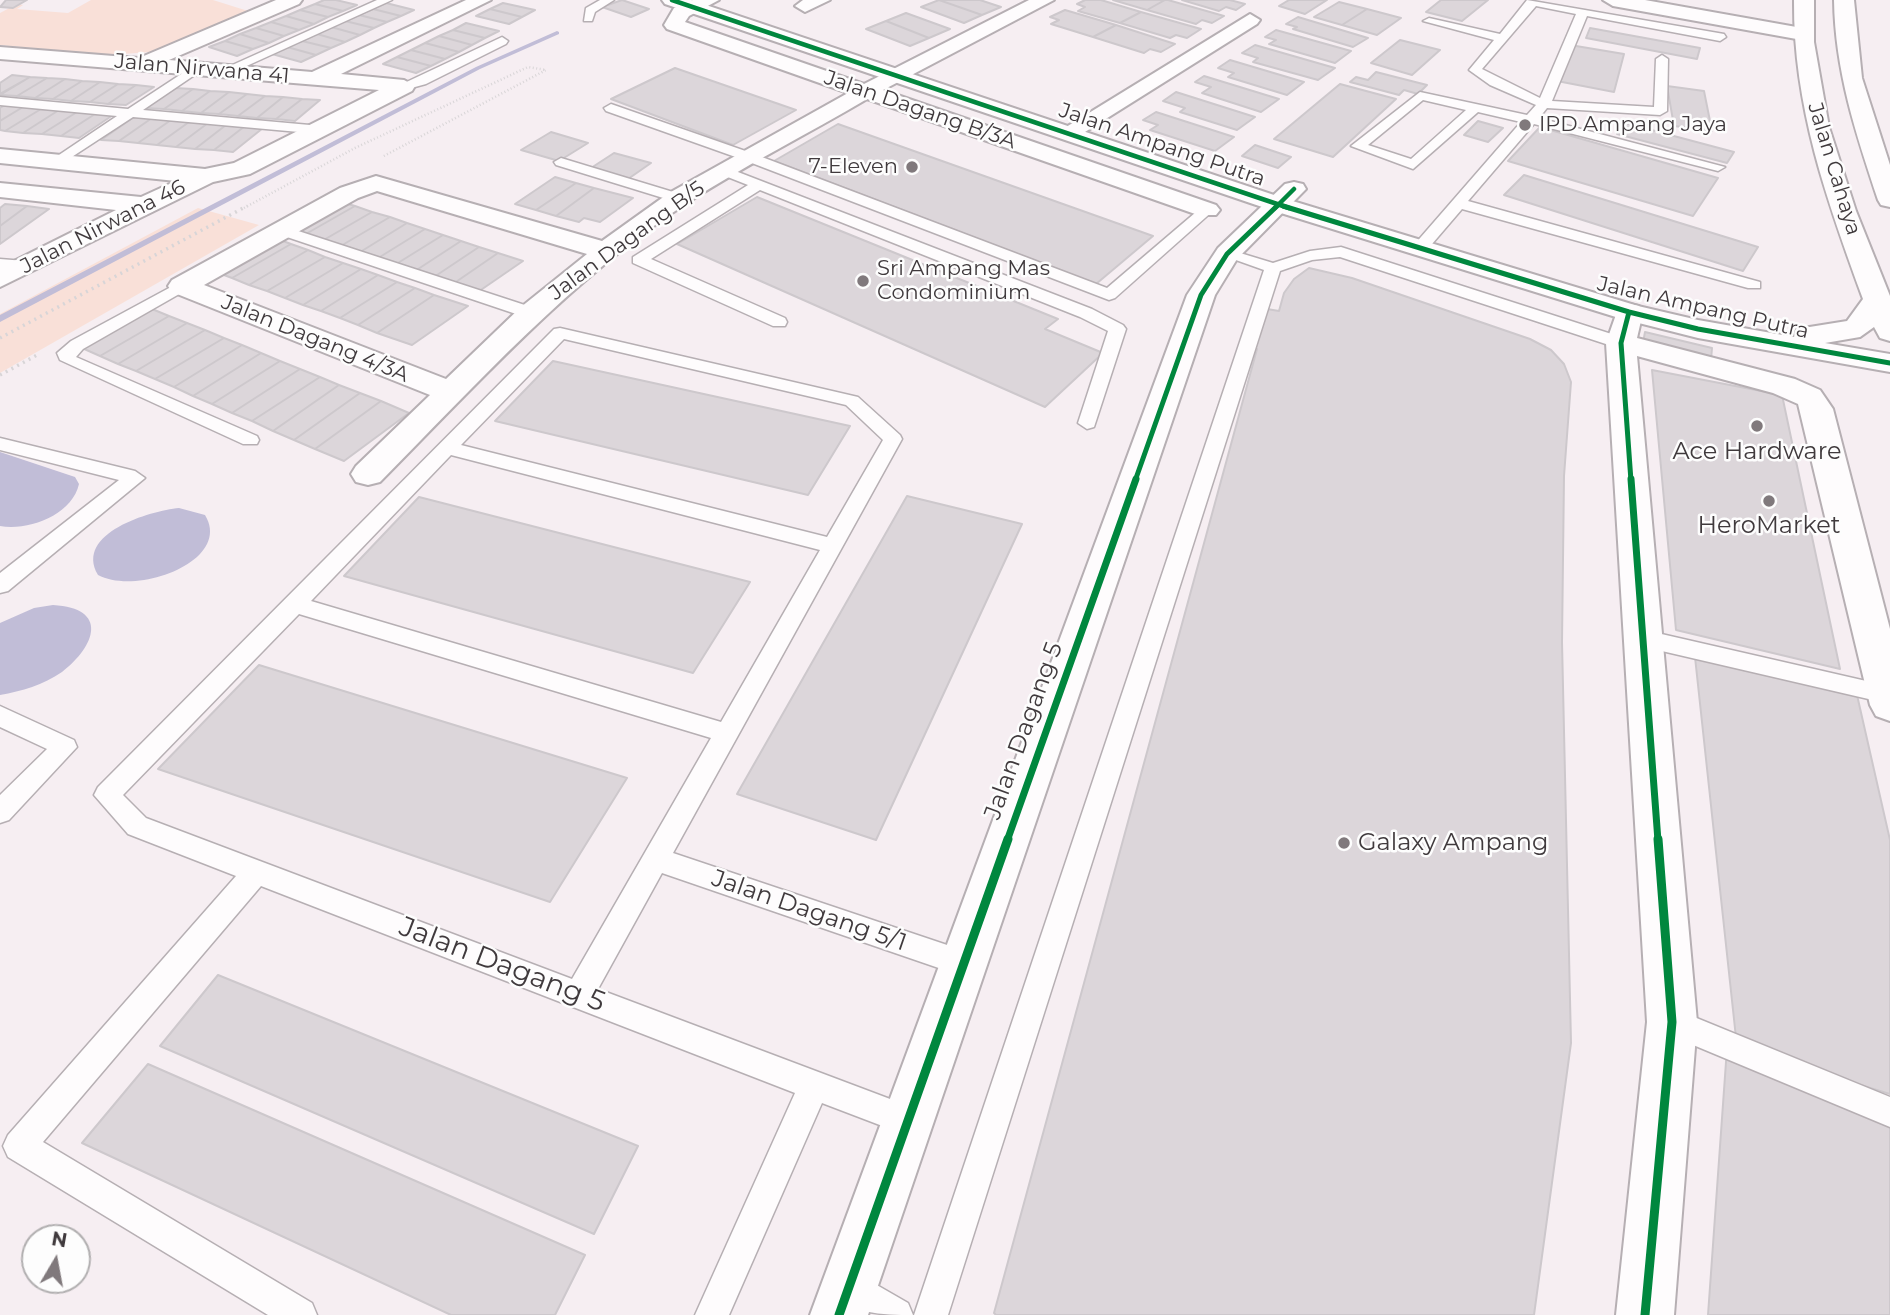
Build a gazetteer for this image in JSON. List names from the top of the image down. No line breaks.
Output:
{"streets":{"street":["Jalan Nirwana 41","Jalan Dagang B/3A","Jalan Ampang Putra","Jalan Cahaya","Jalan Nirwana 46","Jalan Dagang B/5","Jalan Dagang 4/3A","Jalan Dagang 5"],"lane":["Jalan Dagang 5/1"]},"crossings":[["Jalan Dagang B/3A","Jalan Ampang Putra"],["Jalan Dagang B/3A","Jalan Dagang B/5"],["Jalan Ampang Putra","Jalan Dagang B/5"],["Jalan Ampang Putra","Jalan Dagang 5"],["Jalan Dagang B/5","Jalan Dagang 4/3A"],["Jalan Dagang 5","Jalan Dagang 5/1"]],"places":["IPD Ampang Jaya","7-Eleven","Sri Ampang Mas Condominium","Ace Hardware","HeroMarket","Galaxy Ampang"],"north":"top"}
